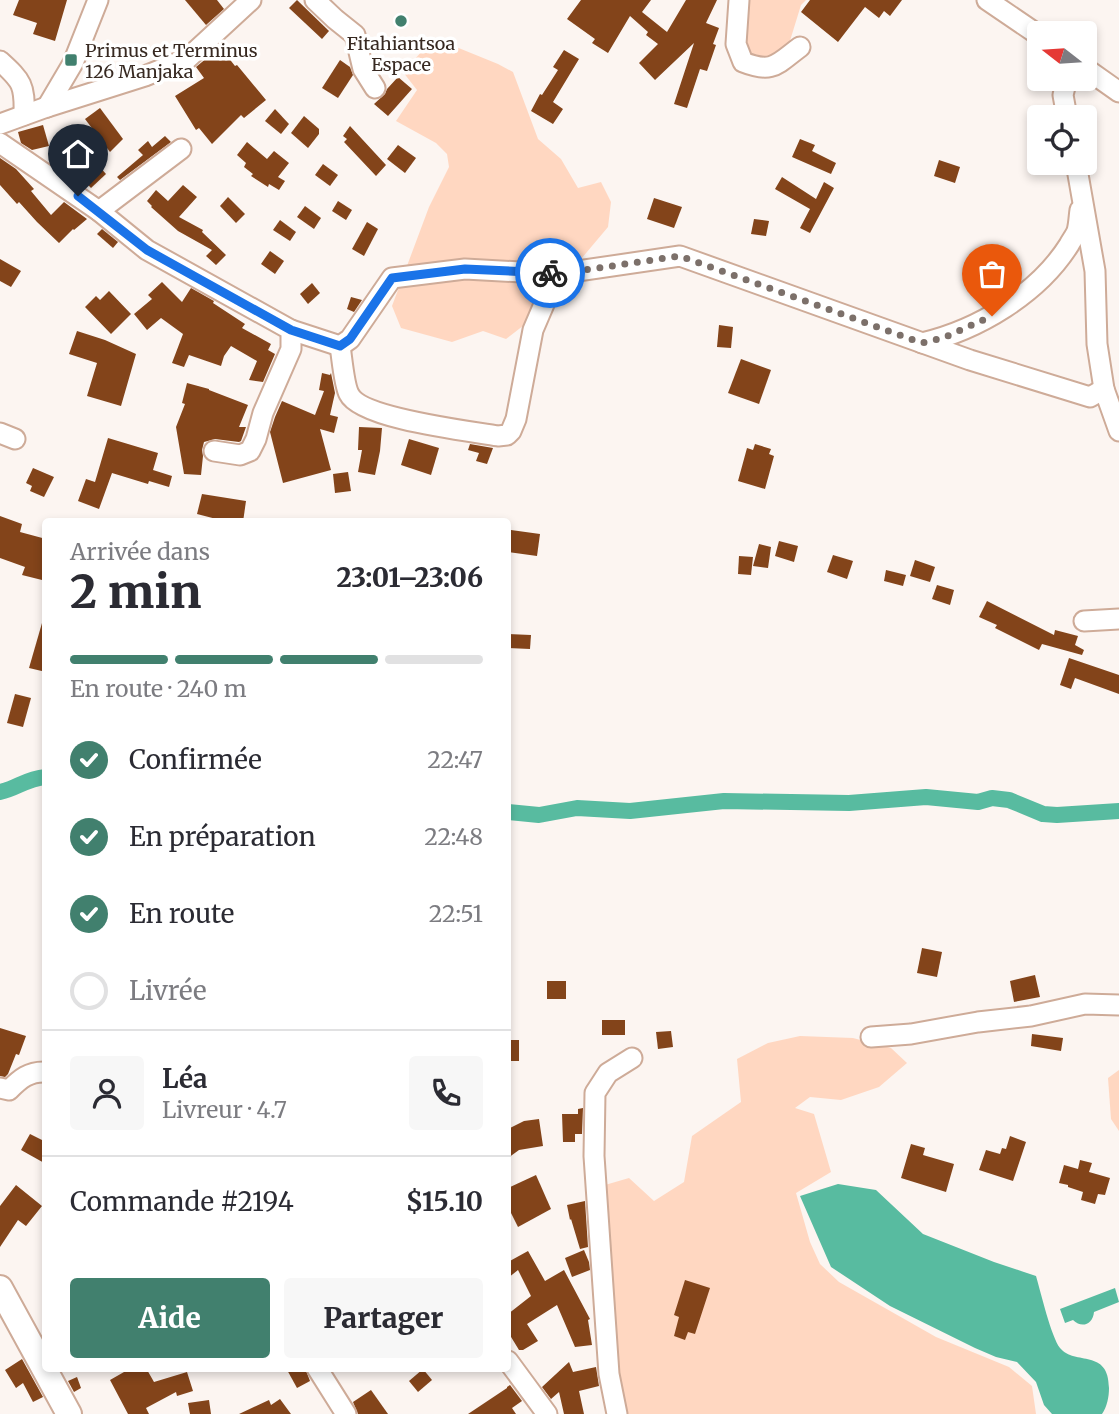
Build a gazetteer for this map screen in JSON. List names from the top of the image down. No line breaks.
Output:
{"places":{"other":["Fitahiantsoa Espace"],"transit":["Primus et Terminus 126 Manjaka"]},"north":"left","page":{"heading":["2 min","Arrivée dans","23:01–23:06"],"panel":["Léa","Livreur · 4.7","Commande #2194","$15.10"],"bar":"En route · 240 m","list":[["Confirmée","22:47"],["En préparation","22:48"],["En route","22:51"],"Livrée"],"buttons":["Aide","Partager"]}}
